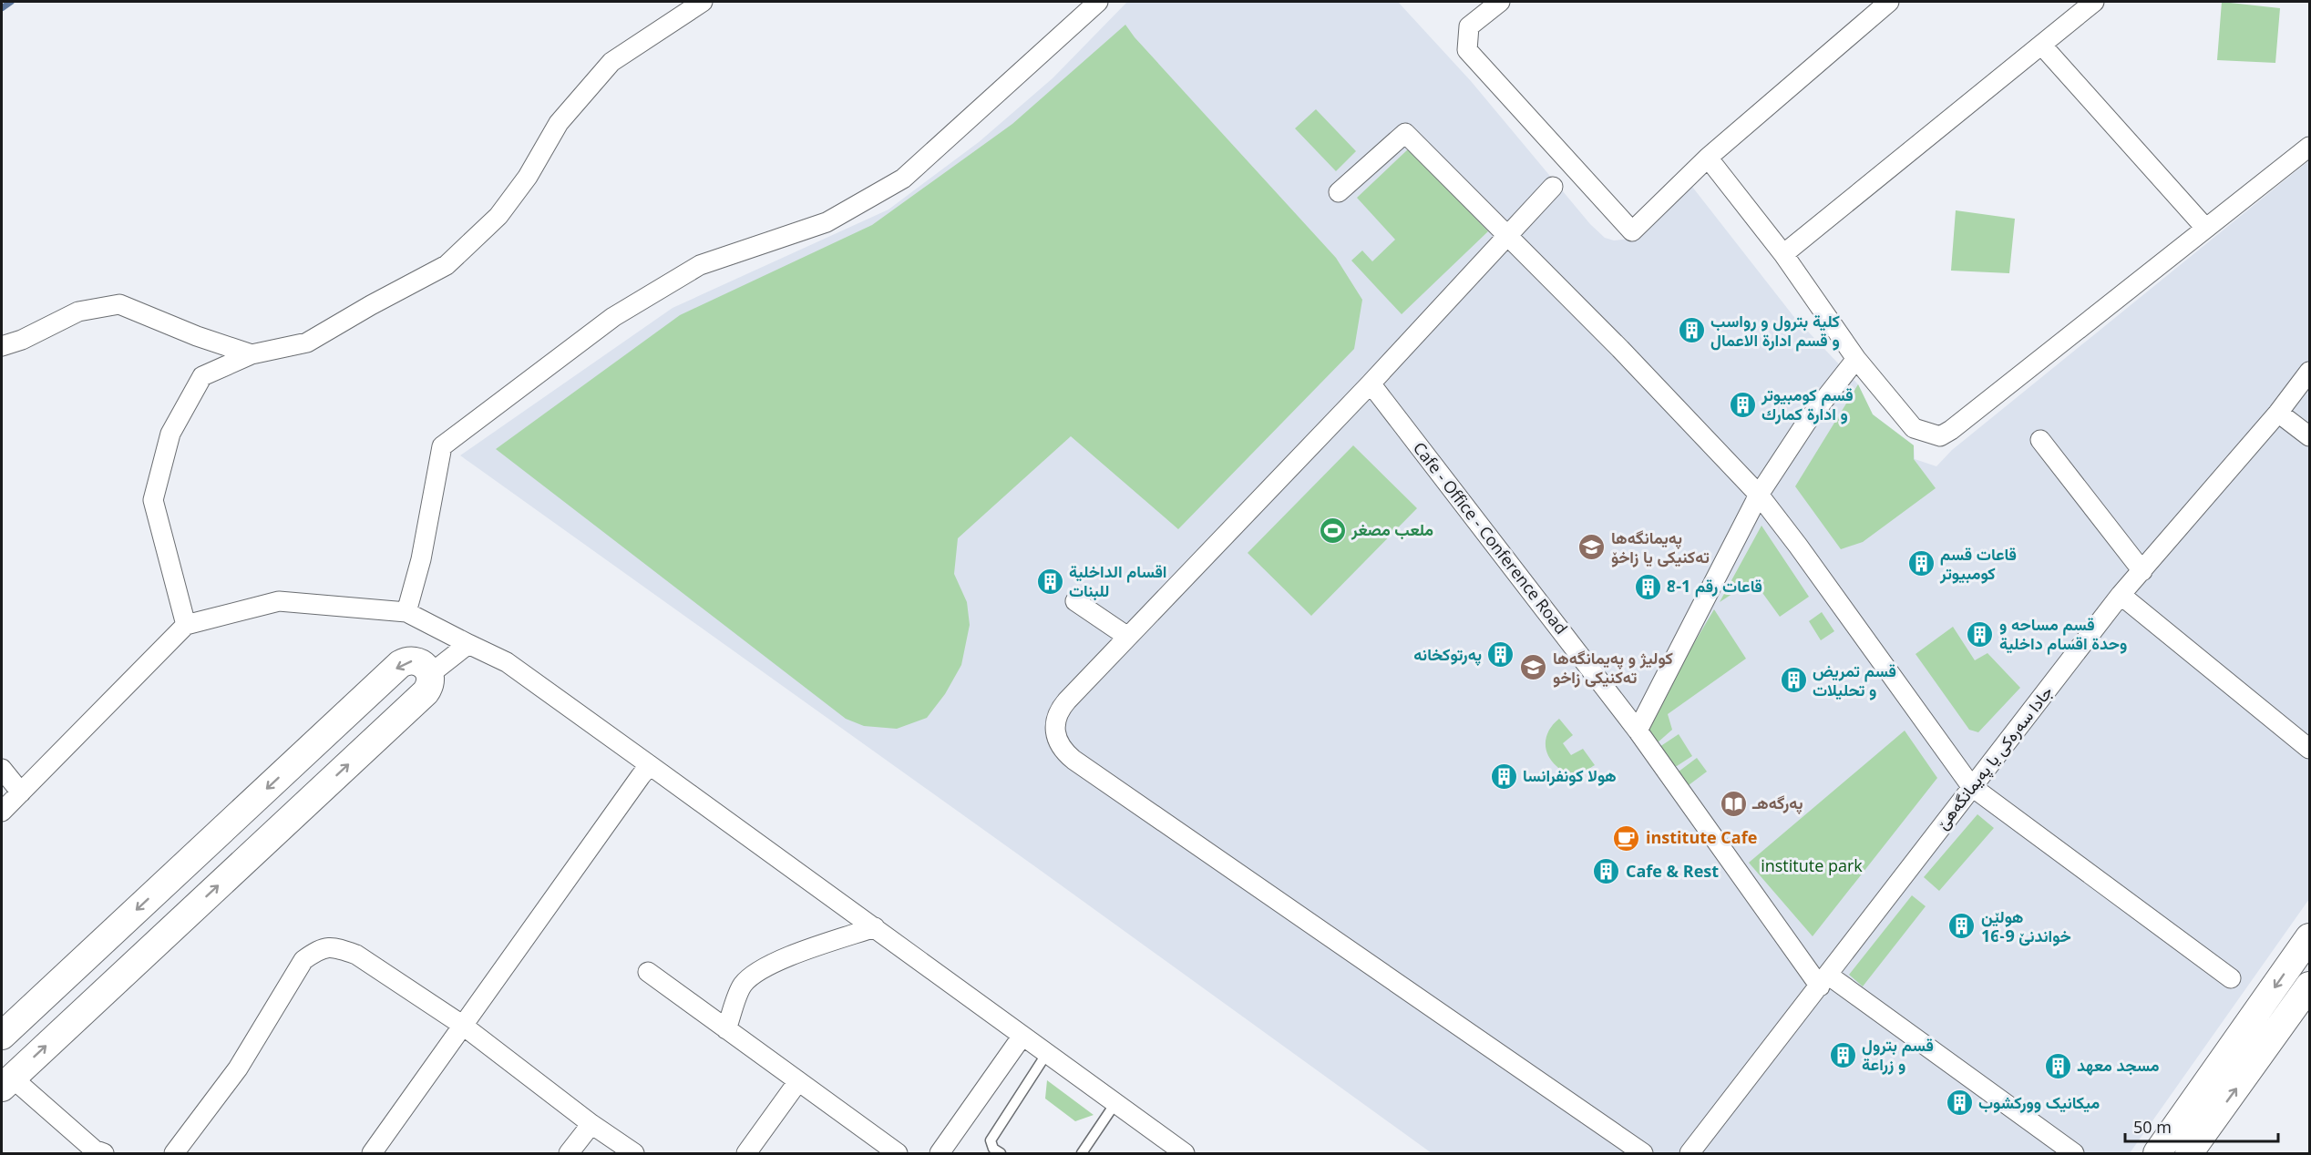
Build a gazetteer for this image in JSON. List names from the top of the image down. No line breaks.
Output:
{"streets":{"street":["Cafe - Office - Conference Road","جادا سه‌ره‌كى يا په‌يمانگه‌هێ"]},"crossings":[["Cafe - Office - Conference Road","جادا سه‌ره‌كى يا په‌يمانگه‌هێ"]],"parks":["institute park"],"places":{"building":["كلية بترول و رواسب و قسم ادارة الاعمال","قسم کومبیوتر و ادارة كمارك","قاعات قسم کومبیوتر","اقسام الداخلیة للبنات","قاعات رقم 1-8","قسم مساحه‌ و وحدة اقسام داخلية","په‌رتوكخانه‌","قسم تمریض و تحلیلات","هولا كونفرانسا","Cafe & Rest","هولێن خواندنێ 9-16","قسم بترول و زراعة","مسجد معهد","میکانیک وورکشوب"],"sports":["ملعب مصغر"],"school or university":["پەیمانگەها تەکنیکی یا زاخۆ","كوليژ و په‌يمانگه‌ها ته‌كنيكى زاخو"],"library":["په‌رگه‌هـ"],"cafe":["institute Cafe"]},"scale_bar":"50 m"}
